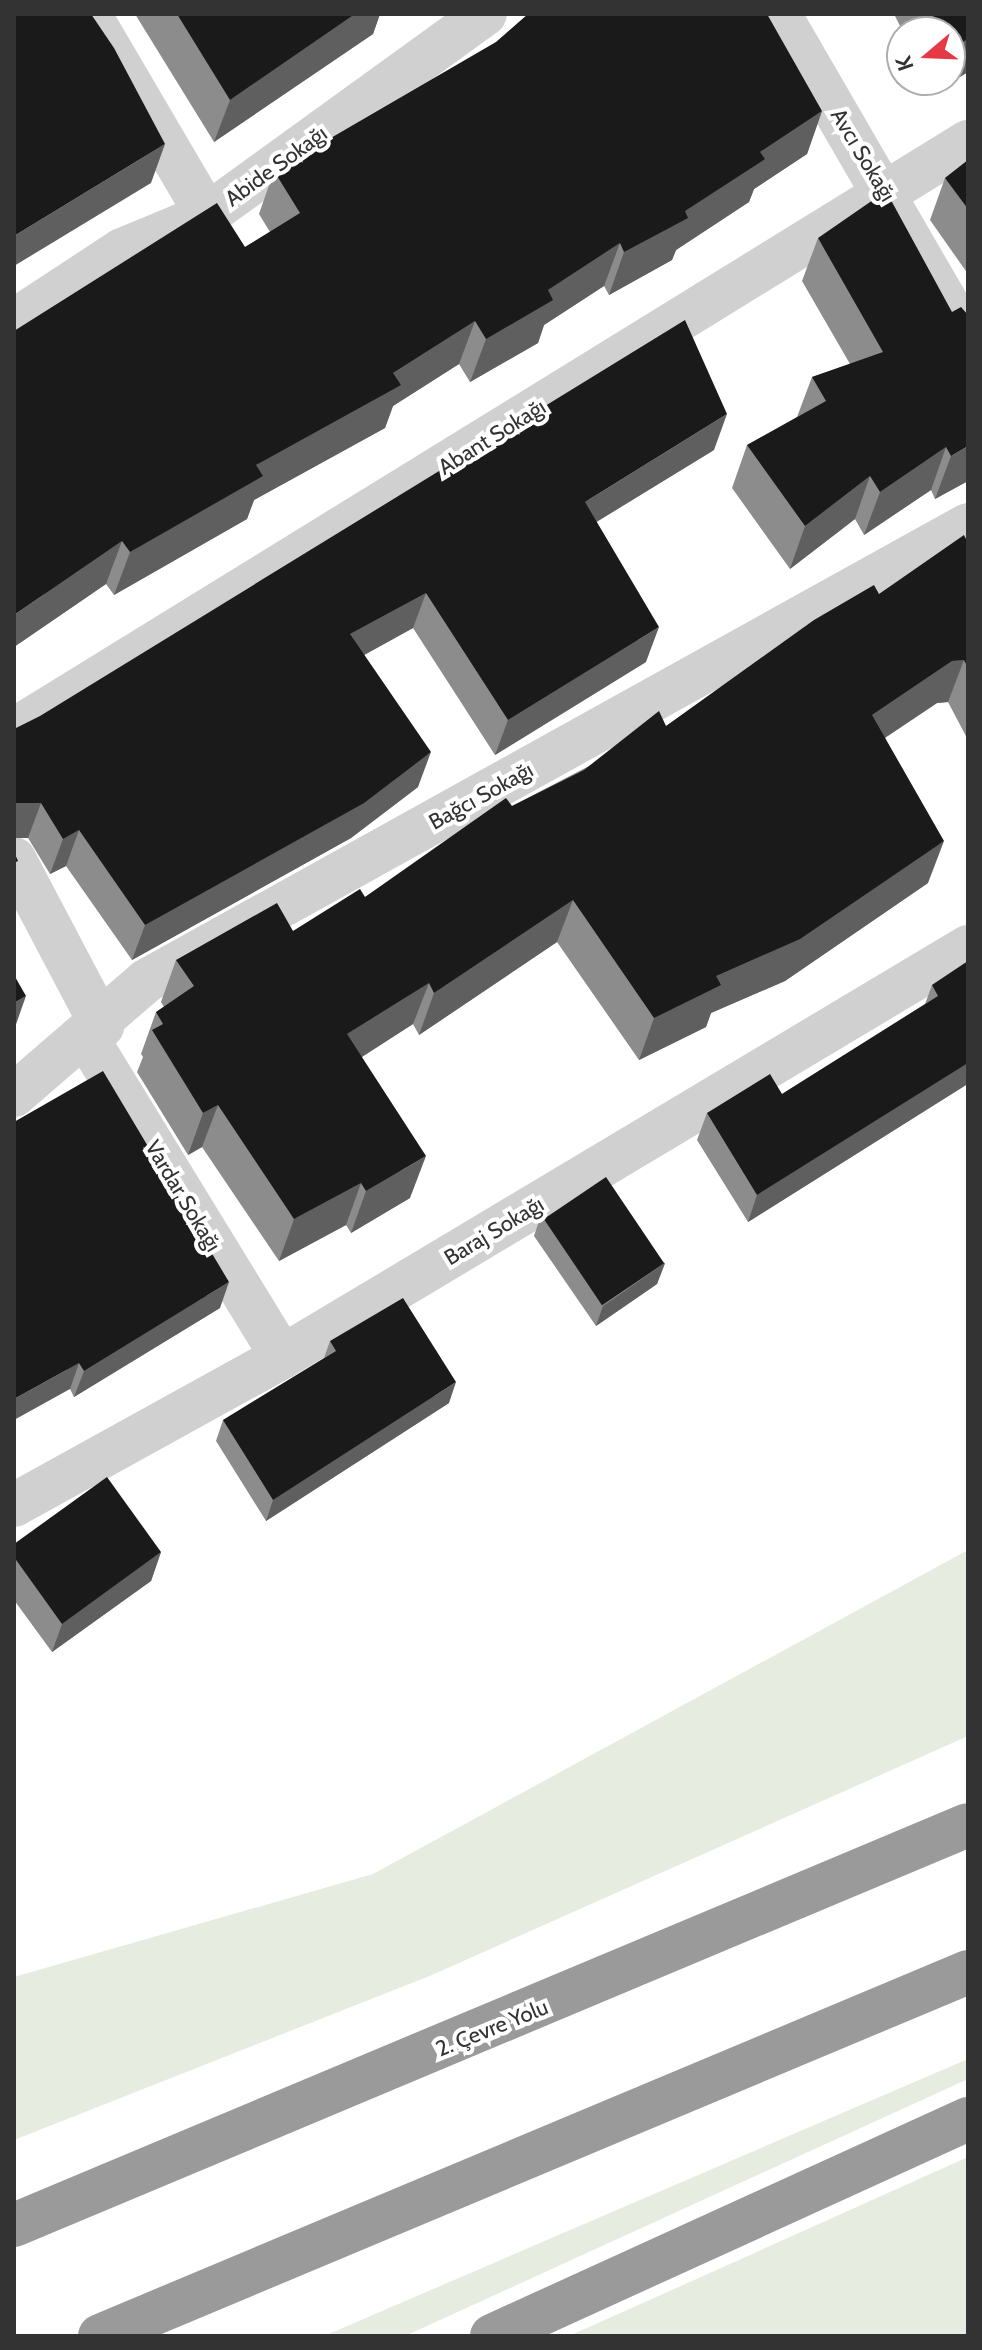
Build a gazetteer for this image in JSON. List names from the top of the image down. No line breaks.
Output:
{"streets":{"highway":["2. Çevre Yolu"],"street":["Avcı Sokağı","Abide Sokağı","Abant Sokağı","Bağcı Sokağı","Vardar Sokağı","Baraj Sokağı"]},"crossings":[["Avcı Sokağı","Abant Sokağı"],["Bağcı Sokağı","Vardar Sokağı"],["Vardar Sokağı","Baraj Sokağı"]],"north":"left"}
